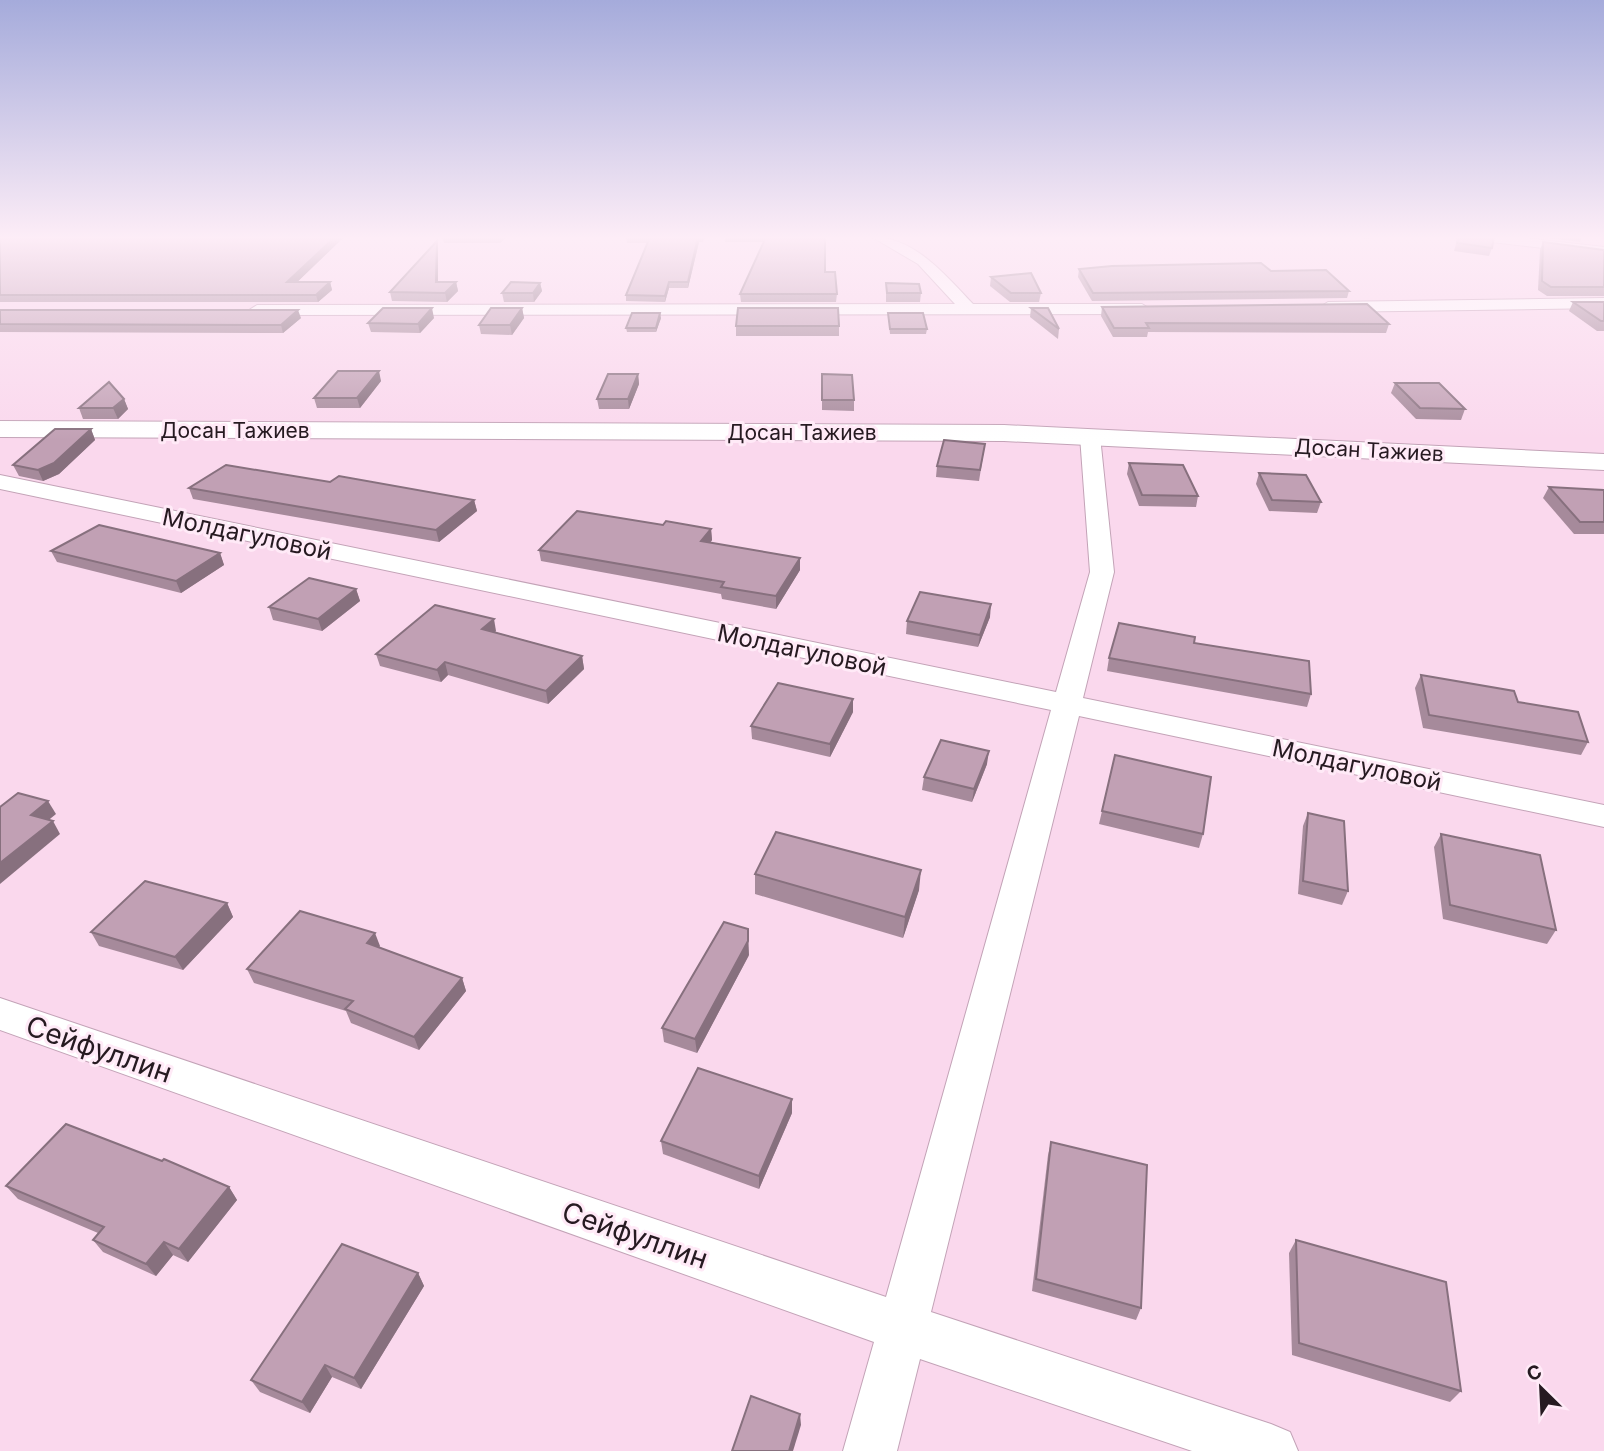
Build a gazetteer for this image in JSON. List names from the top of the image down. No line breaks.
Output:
{"streets":{"street":["Досан Тажиев","Молдагуловой","Сейфуллин"]},"north":"top left"}
